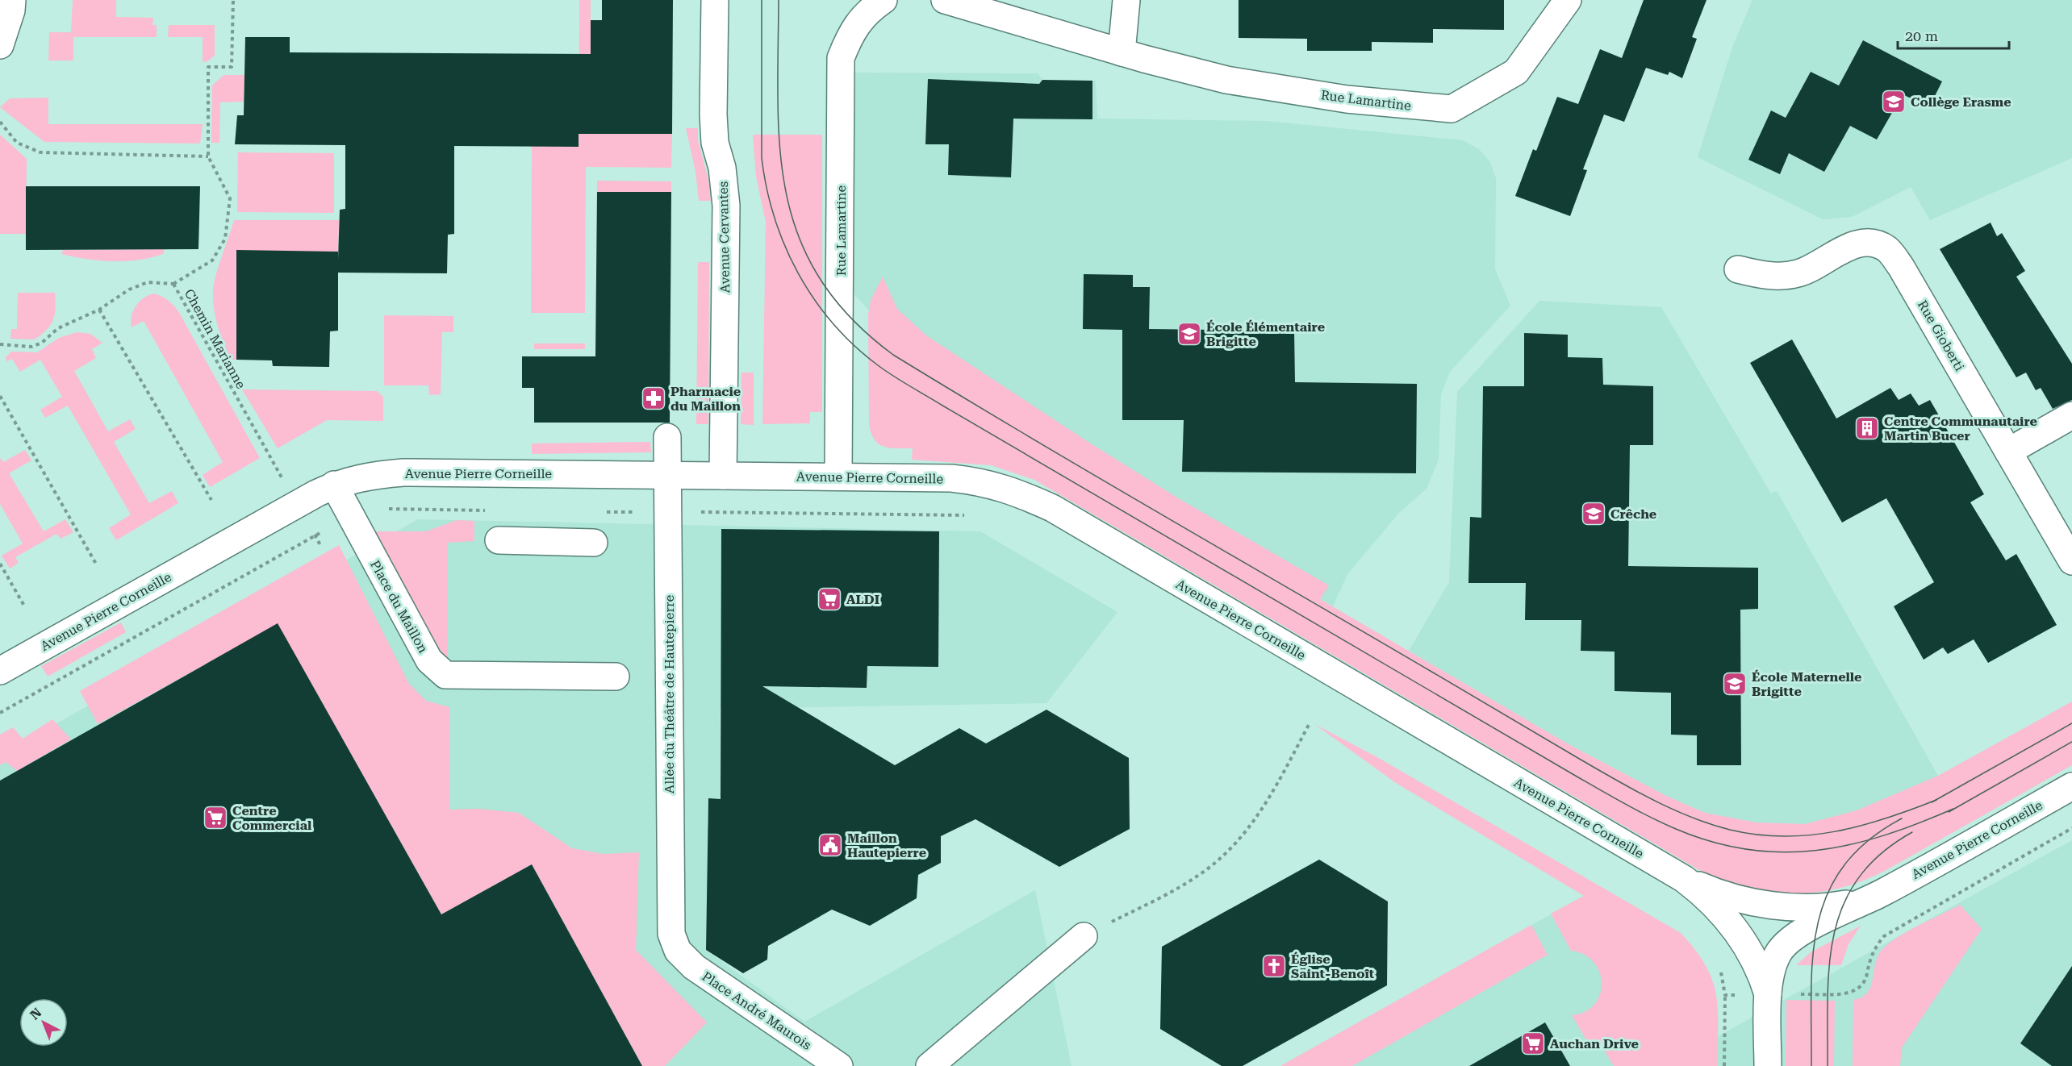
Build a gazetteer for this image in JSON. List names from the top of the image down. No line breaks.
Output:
{"streets":{"street":["Rue Lamartine","Avenue Cervantes","Rue Gioberti","Avenue Pierre Corneille","Place du Maillon","Allée du Théâtre de Hautepierre","Place André Maurois"],"path":["Chemin Marianne"]},"crossings":[["Rue Lamartine","Avenue Pierre Corneille"],["Avenue Cervantes","Avenue Pierre Corneille"],["Chemin Marianne","Avenue Pierre Corneille"],["Avenue Pierre Corneille","Place du Maillon"],["Avenue Pierre Corneille","Allée du Théâtre de Hautepierre"],["Allée du Théâtre de Hautepierre","Place André Maurois"]],"places":{"school or university":["Collège Erasme","École Élémentaire Brigitte","Crêche","École Maternelle Brigitte"],"pharmacy":["Pharmacie du Maillon"],"building":["Centre Communautaire Martin Bucer"],"supermarket":["ALDI","Centre Commercial","Auchan Drive"],"public building":["Maillon Hautepierre"],"church":["Église Saint-Benoît"]},"scale_bar":"20 m","north":"top left"}
